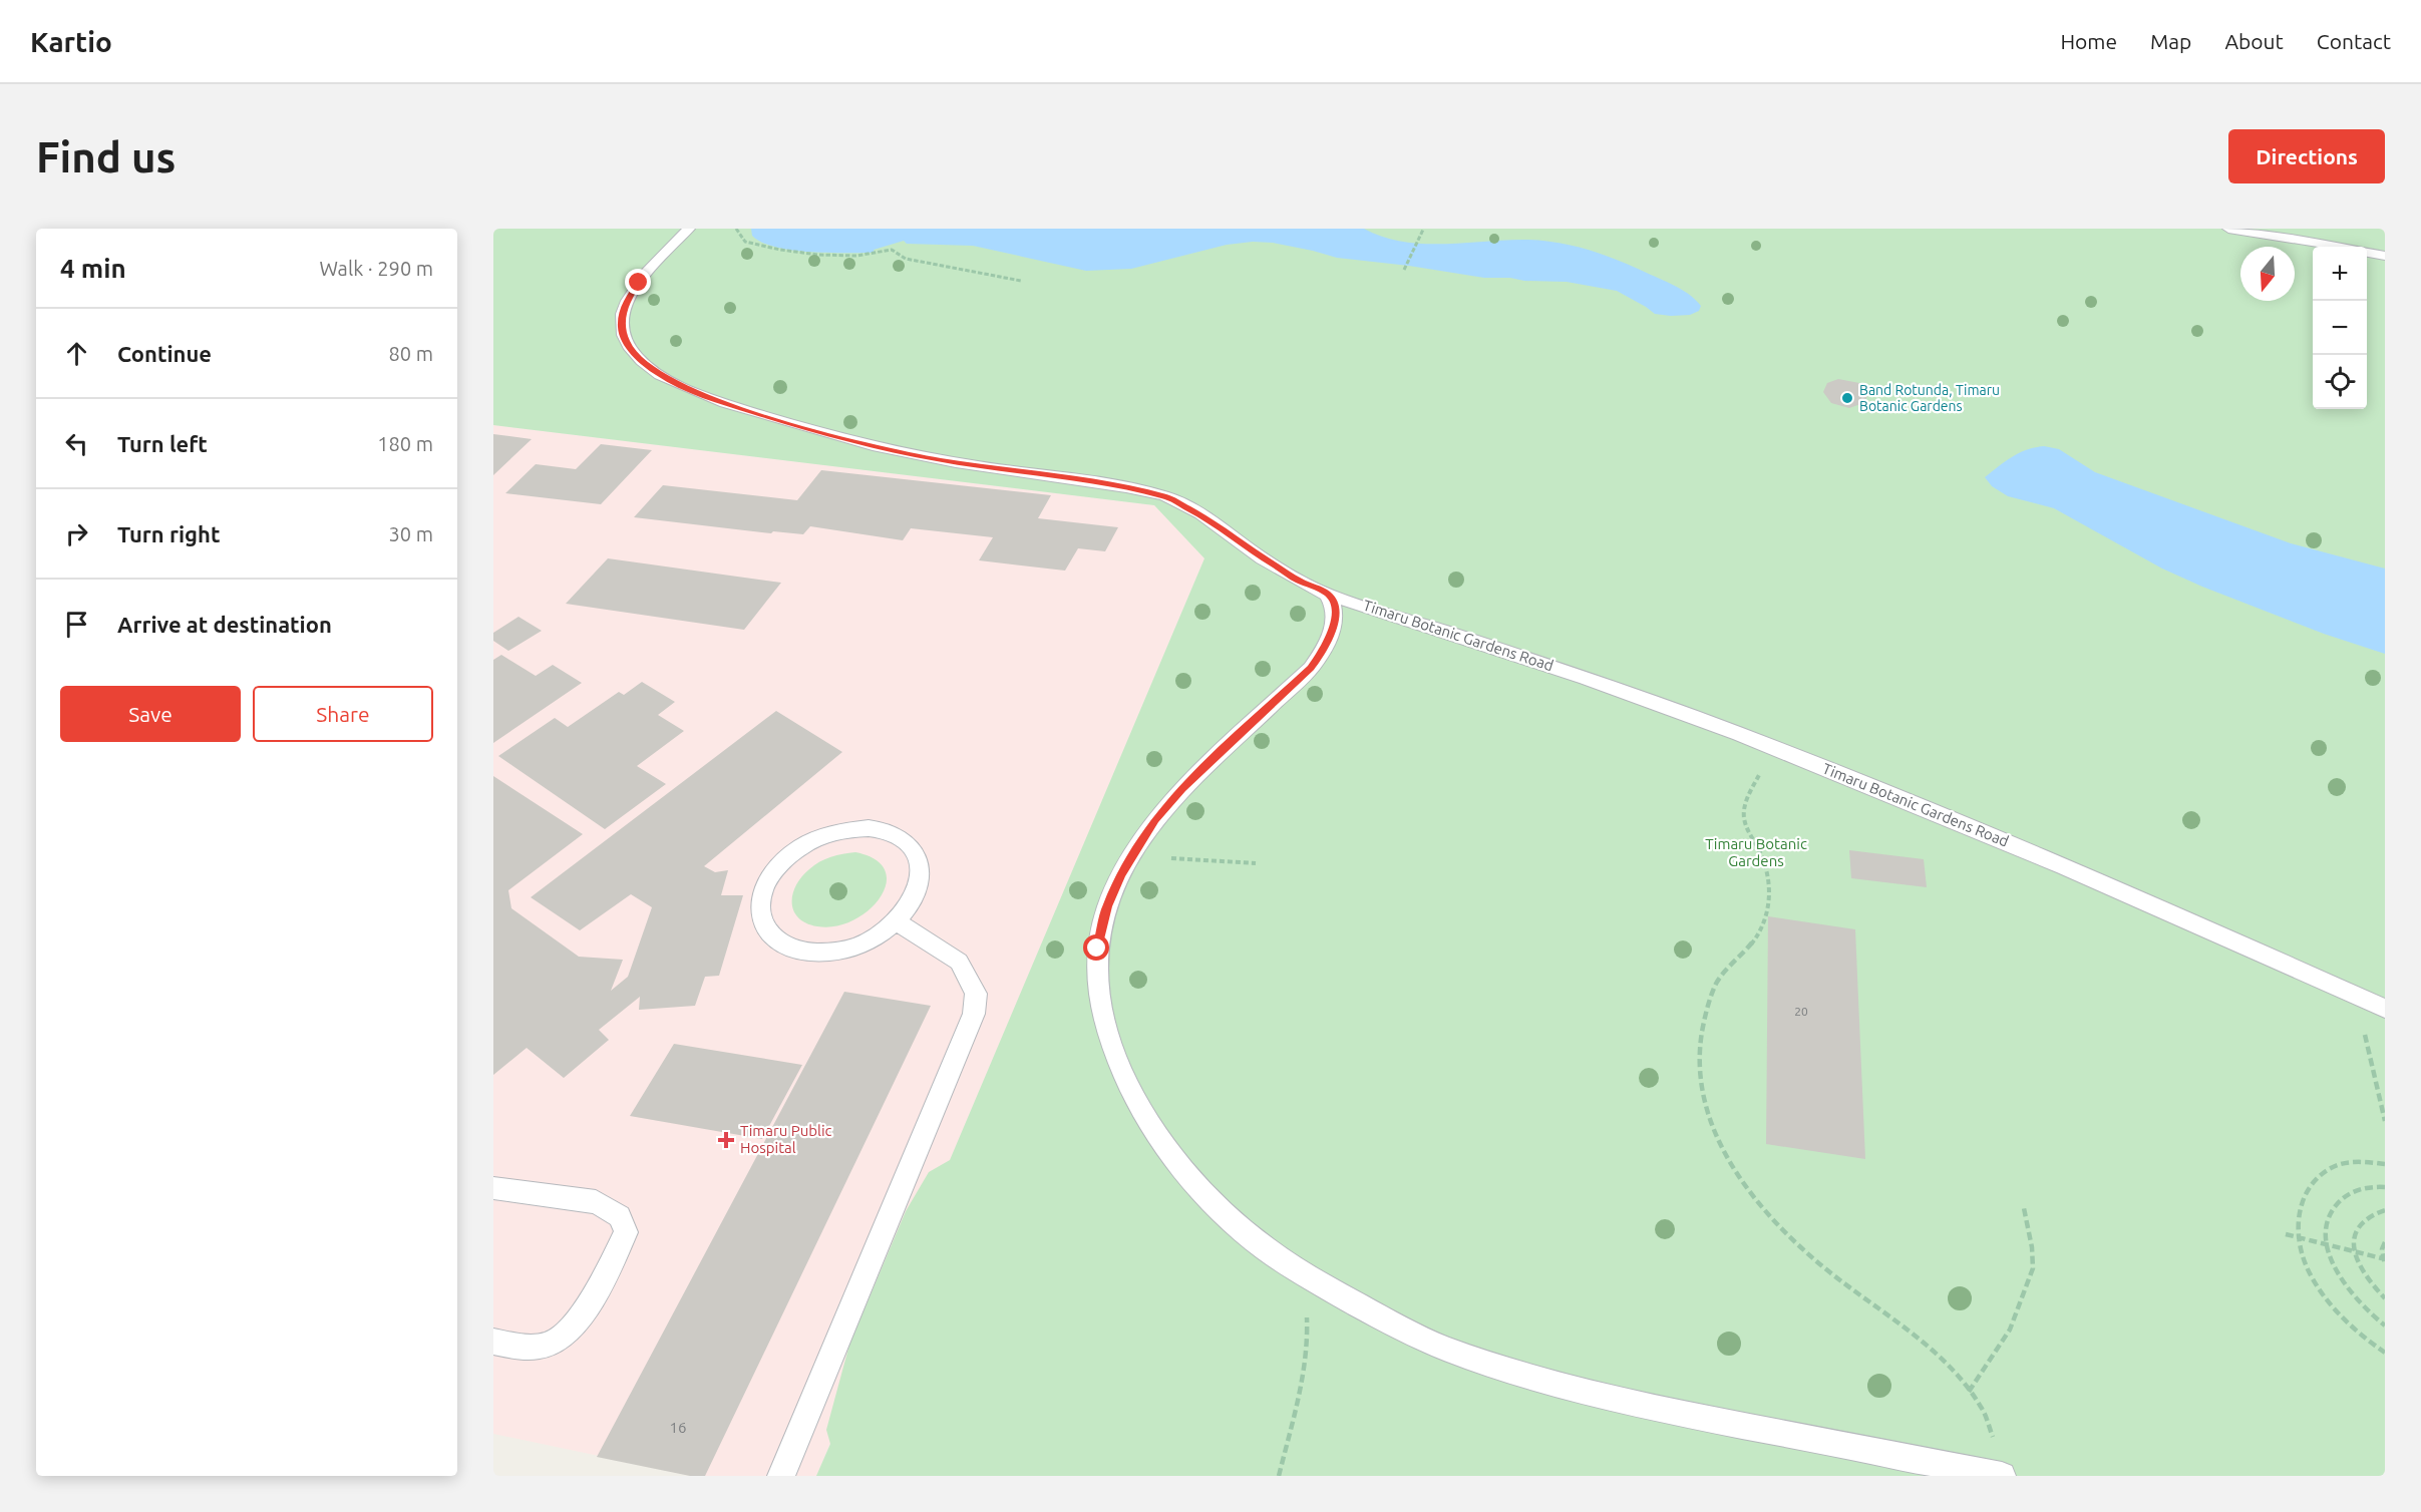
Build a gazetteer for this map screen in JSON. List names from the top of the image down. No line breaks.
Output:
{"streets":{"lane":["Timaru Botanic Gardens Road"]},"parks":["Timaru Botanic Gardens"],"places":{"other":["Band Rotunda, Timaru Botanic Gardens"],"health":["Timaru Public Hospital"]},"house_numbers":["20","16"],"north":"bottom","page":{"header":"Kartio","nav":["Home","Map","About","Contact"],"buttons":["Directions",["Save","Share"]],"title":"Find us","heading":["4 min","Walk · 290 m"],"map_buttons":["+","−"],"list":[["Continue","80 m"],["Turn left","180 m"],["Turn right","30 m"],"Arrive at destination"]}}
